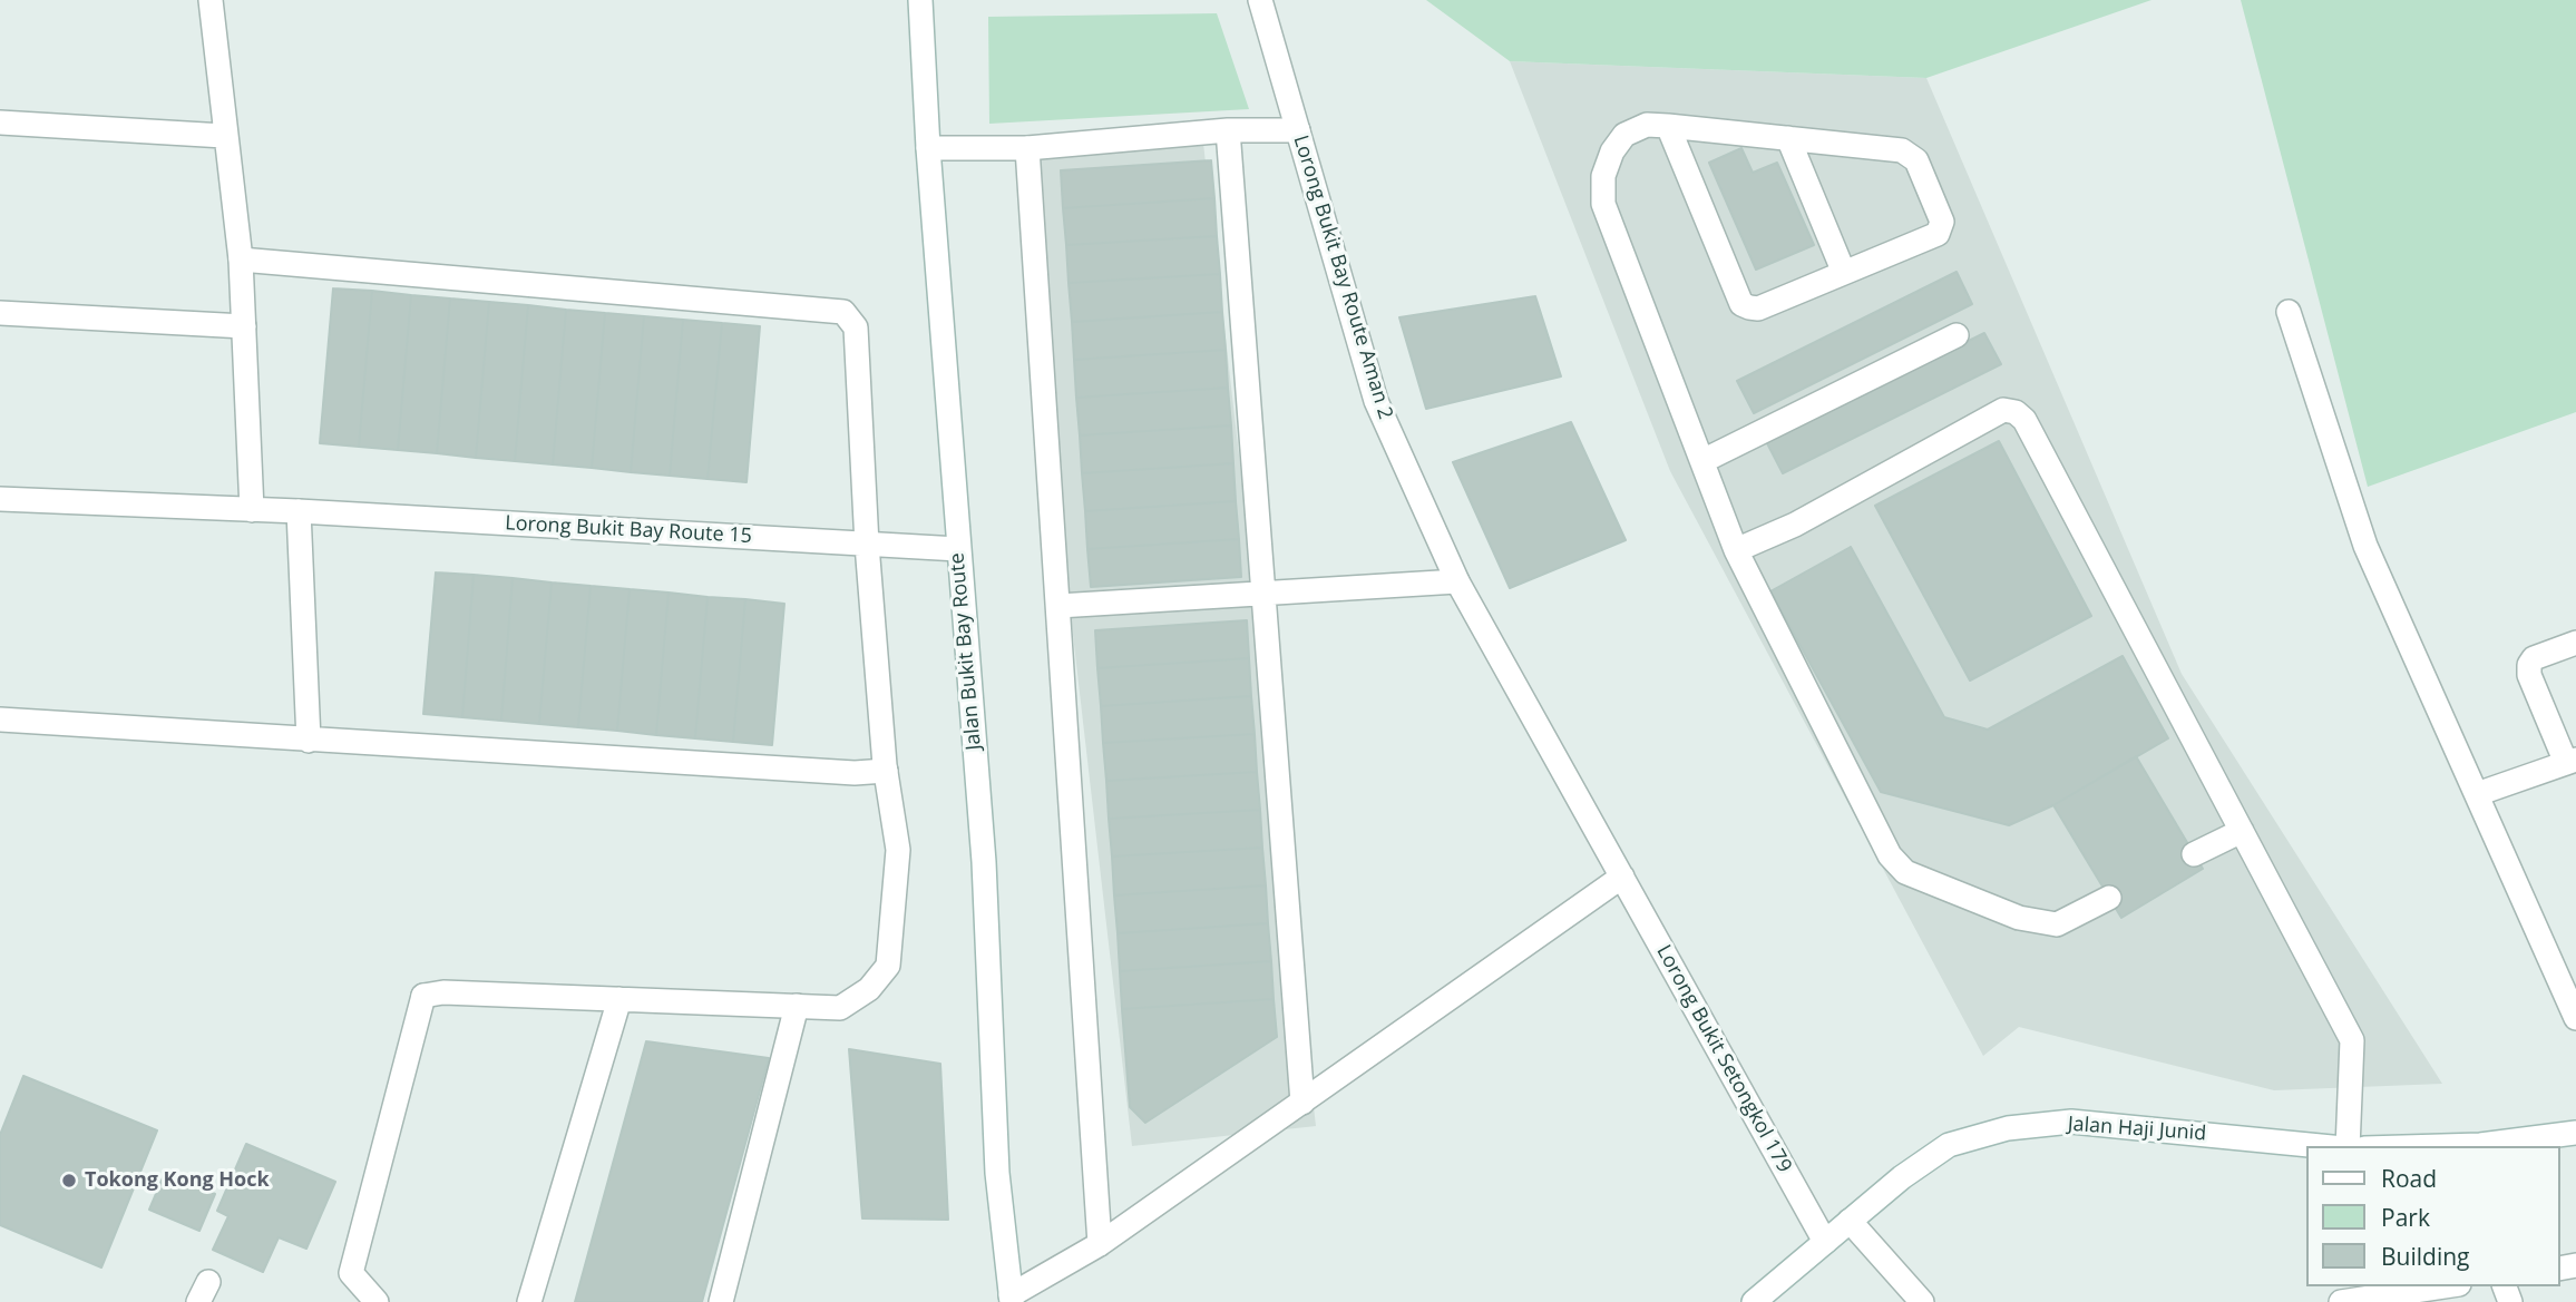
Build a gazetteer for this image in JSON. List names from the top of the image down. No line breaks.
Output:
{"streets":{"street":["Lorong Bukit Bay Route Aman 2","Lorong Bukit Bay Route 15","Jalan Bukit Bay Route","Lorong Bukit Setongkol 179","Jalan Haji Junid"]},"crossings":[["Lorong Bukit Bay Route Aman 2","Lorong Bukit Setongkol 179"],["Lorong Bukit Bay Route 15","Jalan Bukit Bay Route"],["Lorong Bukit Setongkol 179","Jalan Haji Junid"]],"places":["Tokong Kong Hock"],"legend":["Road","Park","Building"]}
